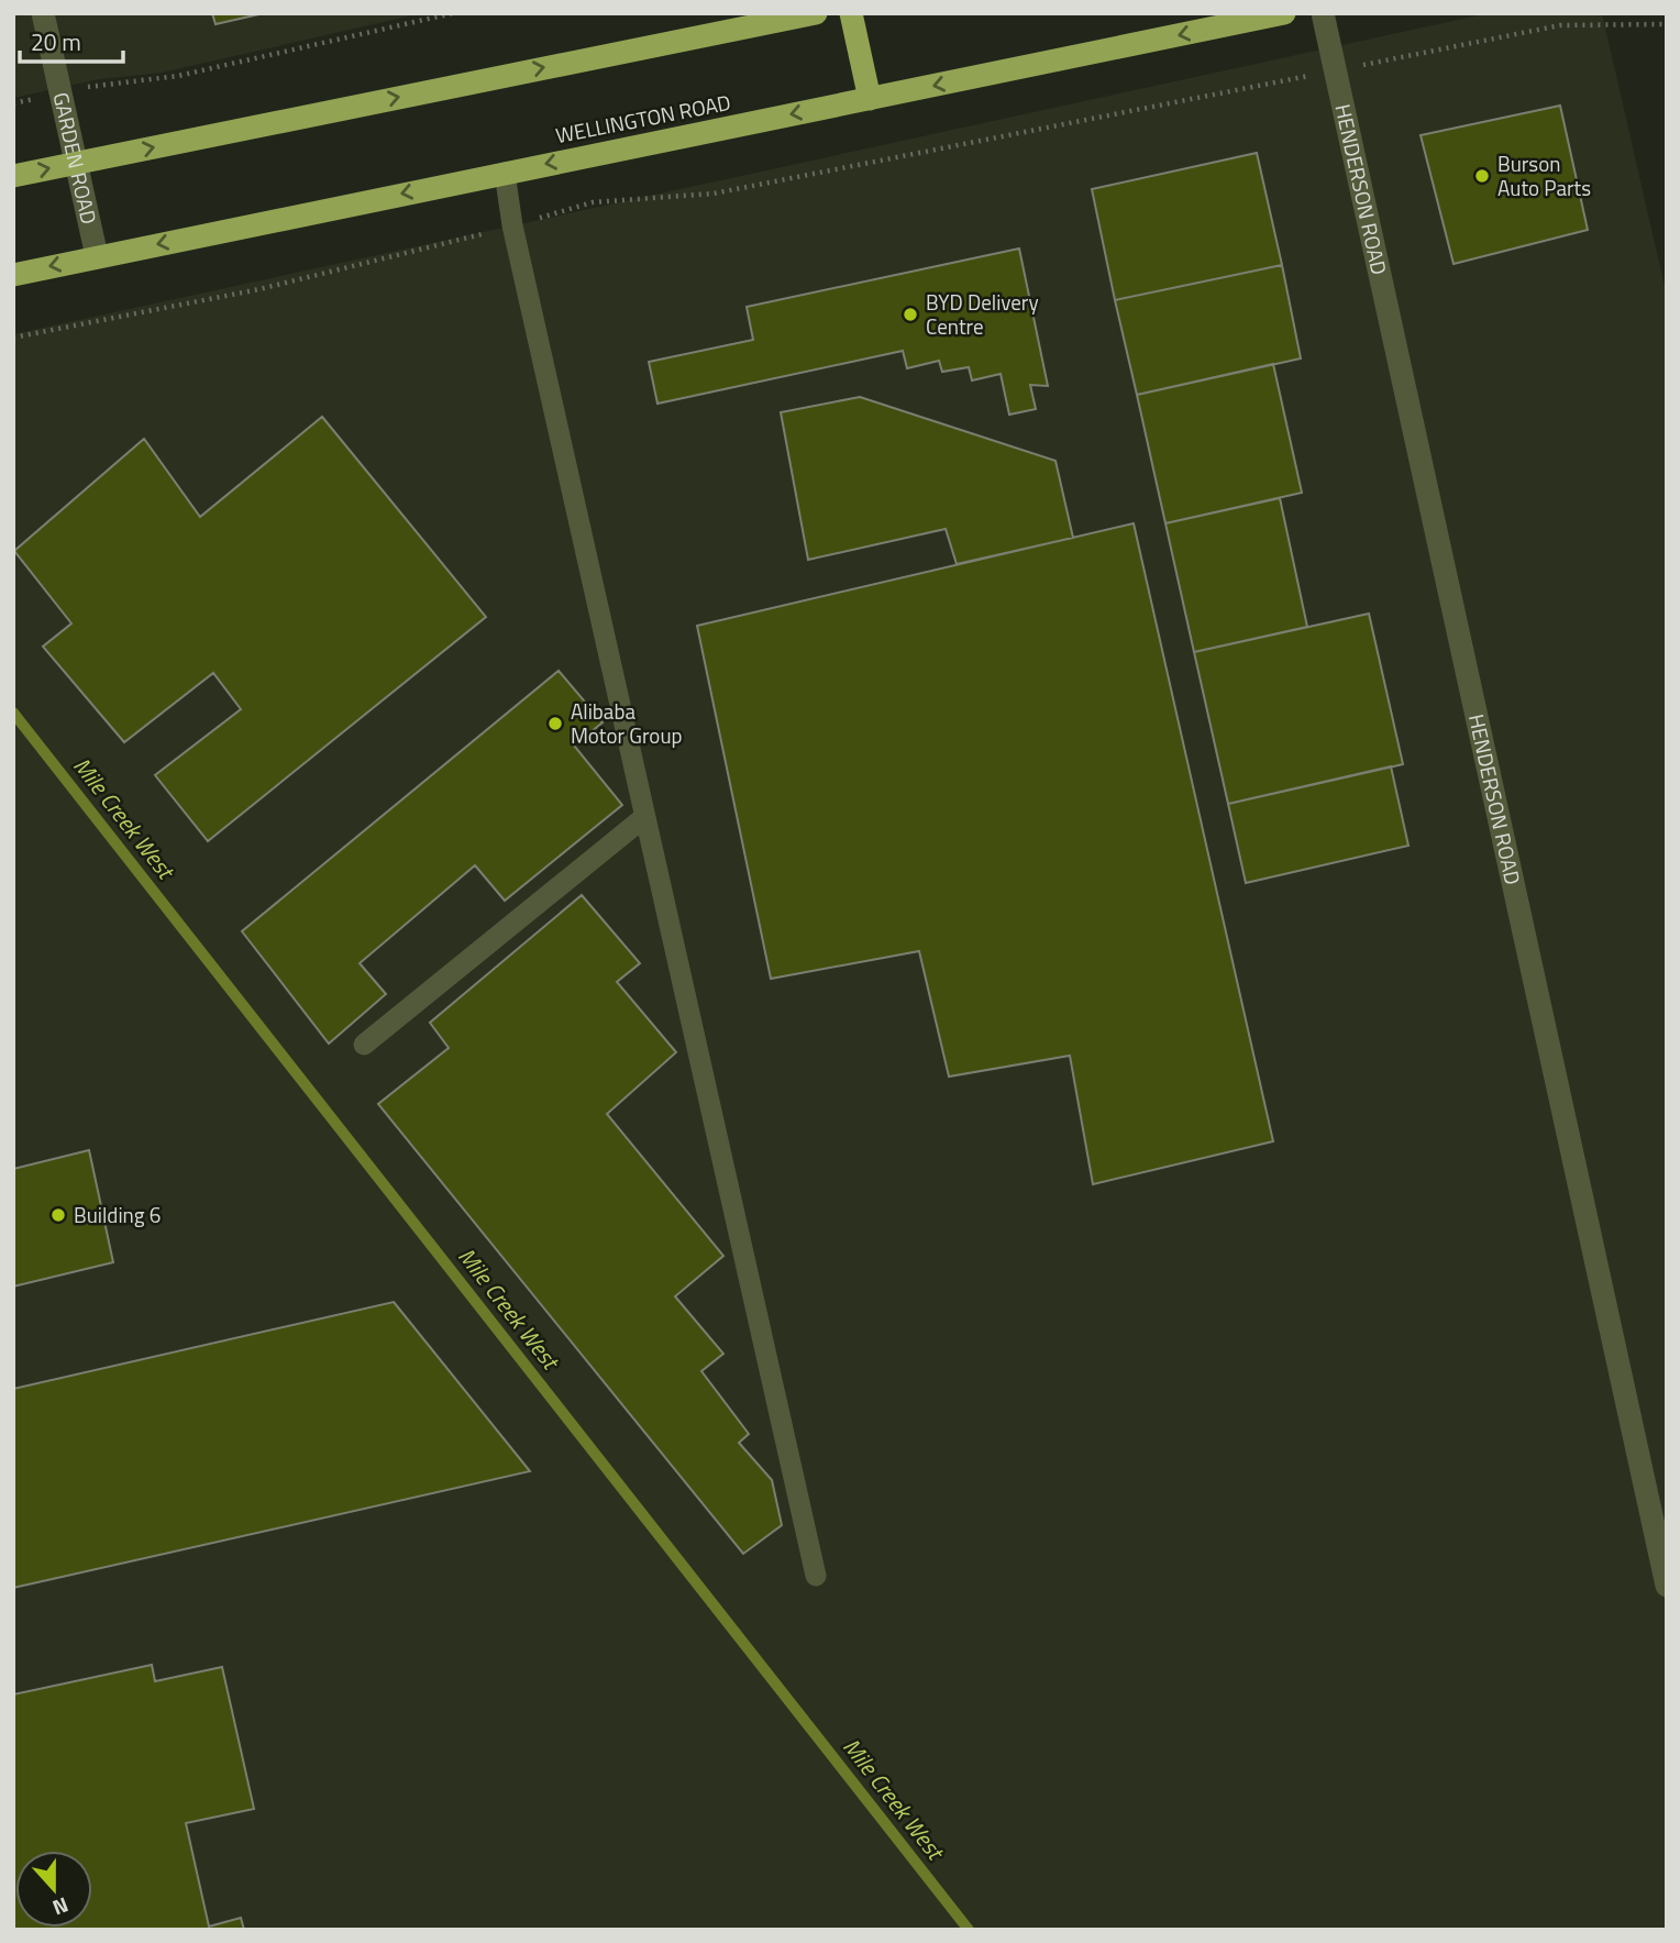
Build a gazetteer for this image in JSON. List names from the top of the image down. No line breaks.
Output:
{"streets":{"highway":["WELLINGTON ROAD"],"street":["GARDEN ROAD","HENDERSON ROAD"]},"crossings":[["WELLINGTON ROAD","GARDEN ROAD"]],"water":["Mile Creek West"],"places":["Burson Auto Parts","BYD Delivery Centre","Alibaba Motor Group","Building 6"],"scale_bar":"20 m","north":"bottom"}
